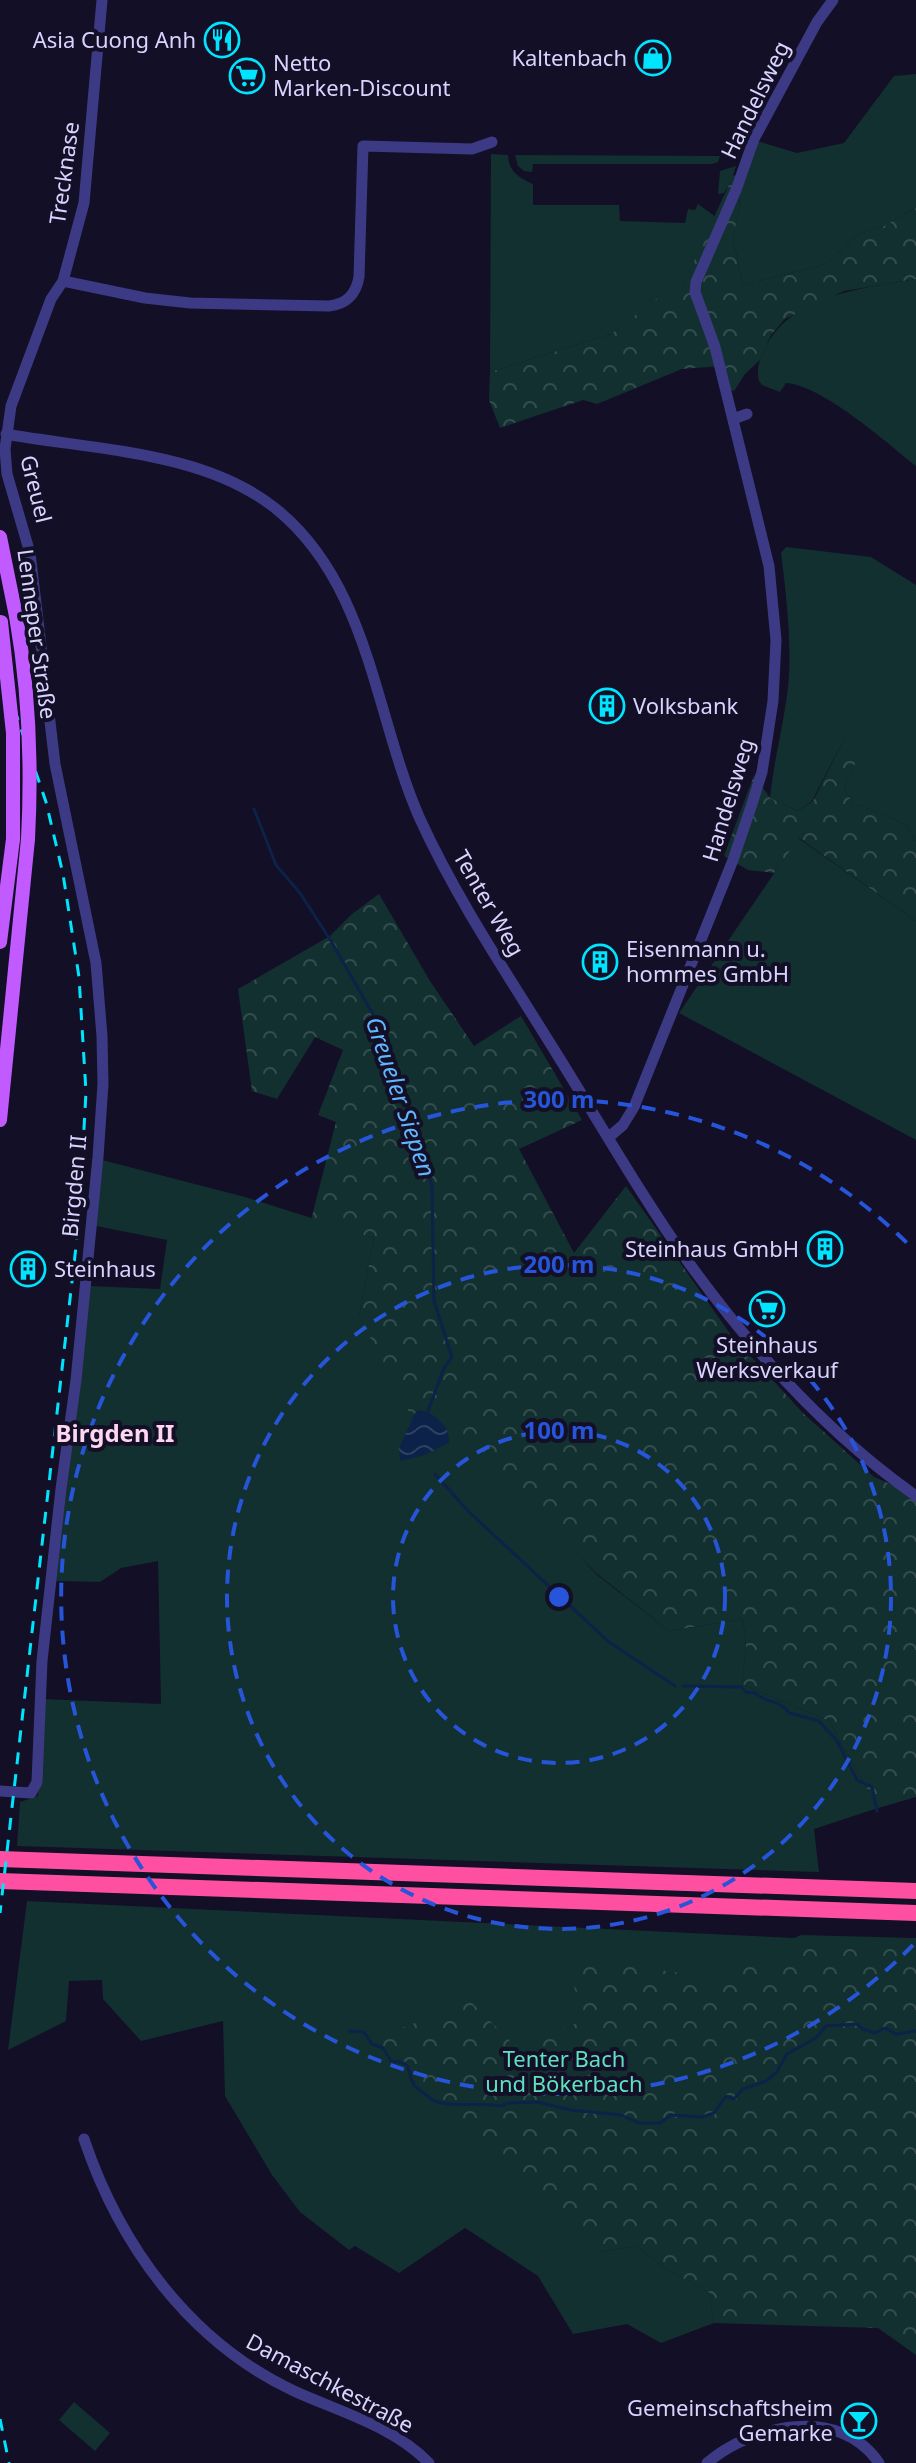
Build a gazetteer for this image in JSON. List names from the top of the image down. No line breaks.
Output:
{"streets":{"main road":["Lenneper Straße"],"street":["Handelsweg","Trecknase","Greuel","Tenter Weg","Birgden II","Damaschkestraße"]},"crossings":[["Handelsweg","Tenter Weg"],["Trecknase","Greuel"],["Trecknase","Tenter Weg"],["Greuel","Tenter Weg"],["Greuel","Birgden II"]],"districts":["Birgden II"],"water":["Greueler Siepen"],"parks":["Tenter Bach und Bökerbach"],"places":{"restaurant":["Asia Cuong Anh"],"shop":["Kaltenbach"],"supermarket":["Netto Marken-Discount","Steinhaus Werksverkauf"],"building":["Volksbank","Eisenmann u. hommes GmbH","Steinhaus GmbH","Steinhaus"],"bar":["Gemeinschaftsheim Gemarke"]},"rings":["300 m","200 m","100 m"]}
